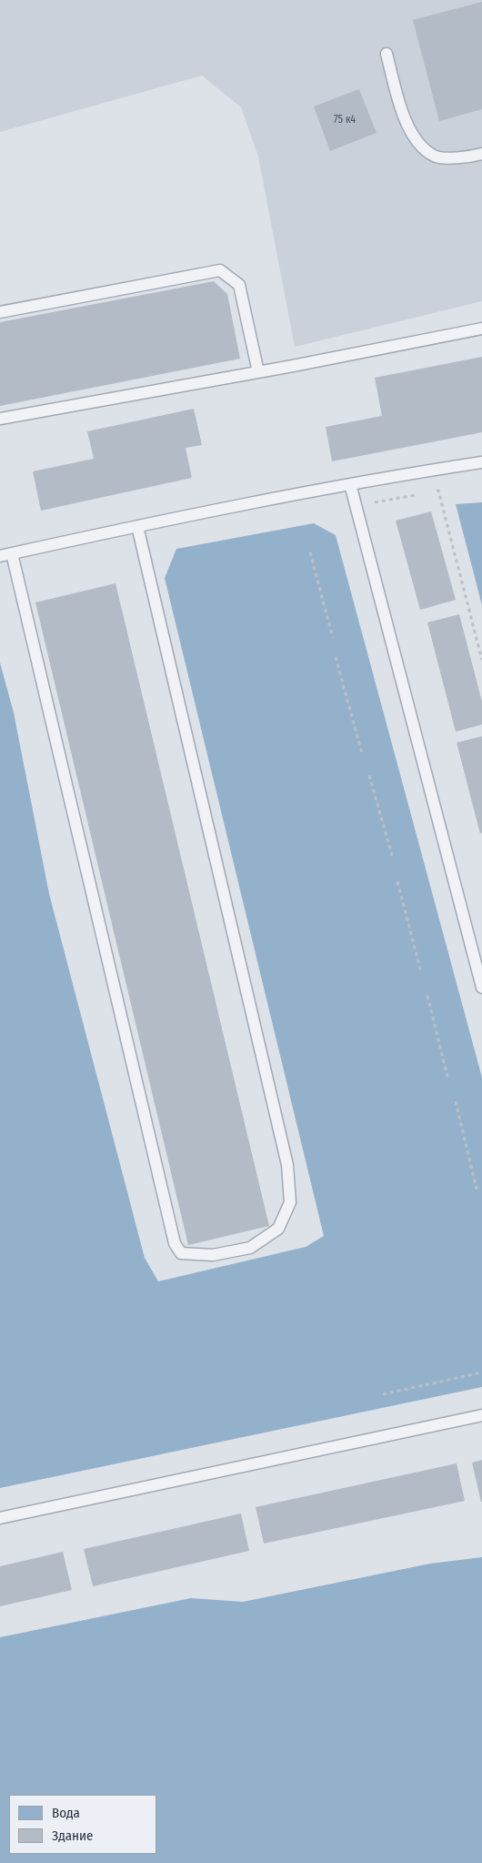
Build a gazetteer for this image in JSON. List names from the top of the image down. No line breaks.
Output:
{"house_numbers":["75 к4"],"legend":["Вода","Здание"]}
